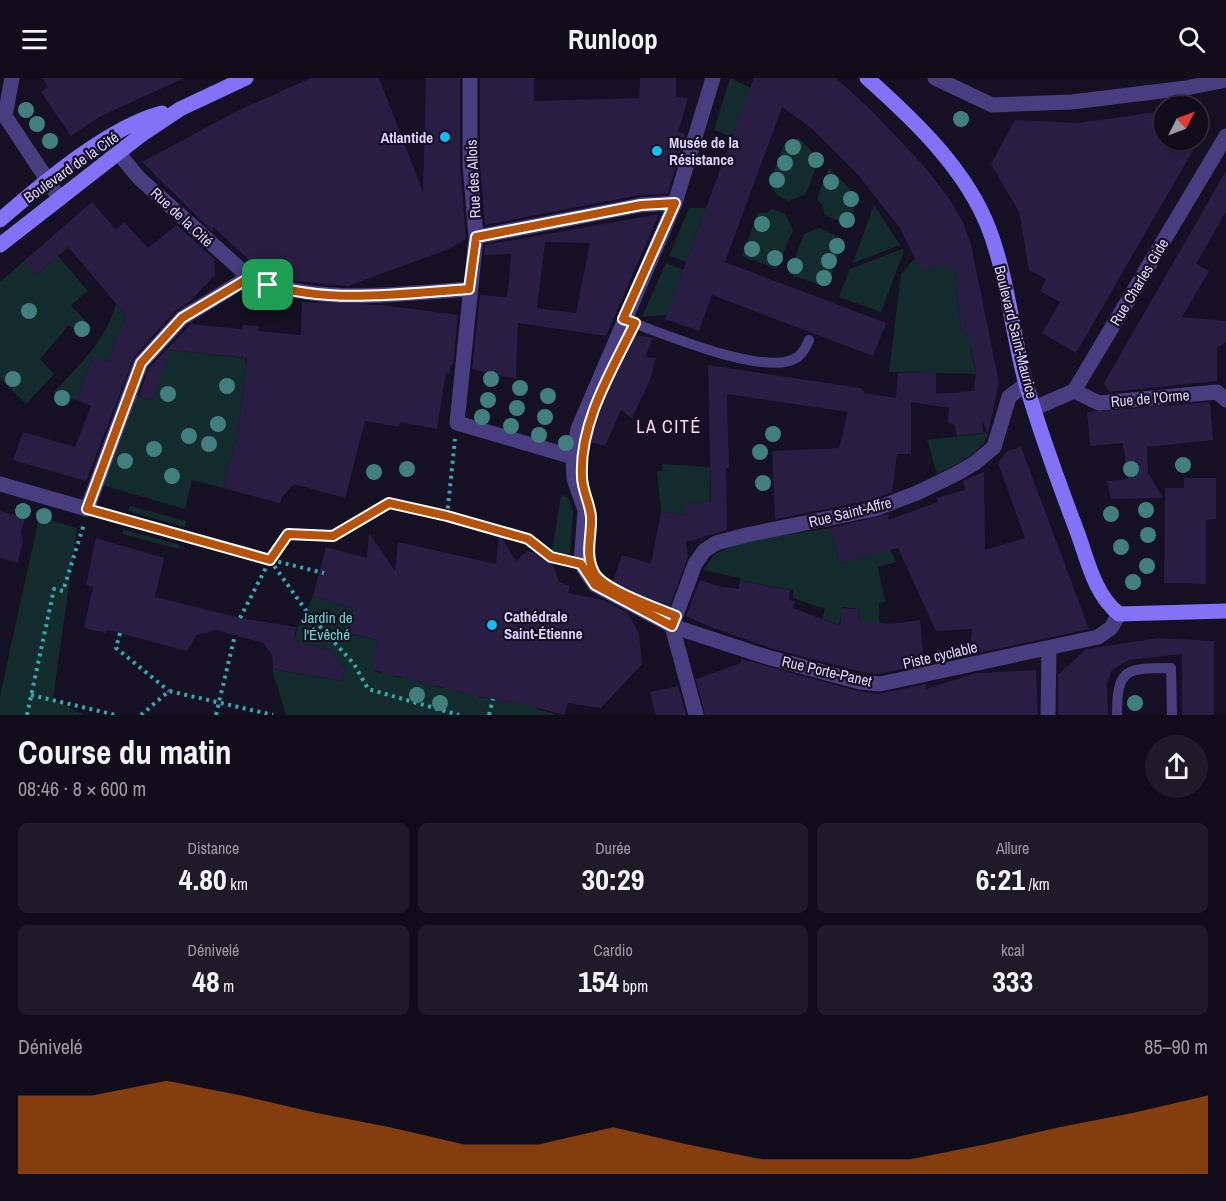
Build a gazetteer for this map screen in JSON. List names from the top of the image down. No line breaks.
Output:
{"streets":{"main road":["Boulevard de la Cité","Boulevard Saint-Maurice"],"street":["Rue des Allois","Rue de la Cité","Rue Charles Gide","Rue de l'Orme","Rue Saint-Affre","Rue Porte-Panet"]},"crossings":[["Rue Charles Gide","Rue de l'Orme"],["Boulevard Saint-Maurice","Rue Saint-Affre"],["Boulevard Saint-Maurice","Rue Porte-Panet"],["Rue Saint-Affre","Rue Porte-Panet"]],"districts":["LA CITÉ"],"parks":["Jardin de l'Évêché"],"places":["Atlantide","Musée de la Résistance","Cathédrale Saint-Étienne"],"north":"top right","page":{"header":"Runloop","heading":["Course du matin","08:46 · 8 × 600 m"],"stats":[["Distance","4.80 km"],["Durée","30:29"],["Allure","6:21 /km"],["Dénivelé","48 m"],["Cardio","154 bpm"],["kcal","333"]],"chart":["Dénivelé","85–90 m"]}}
